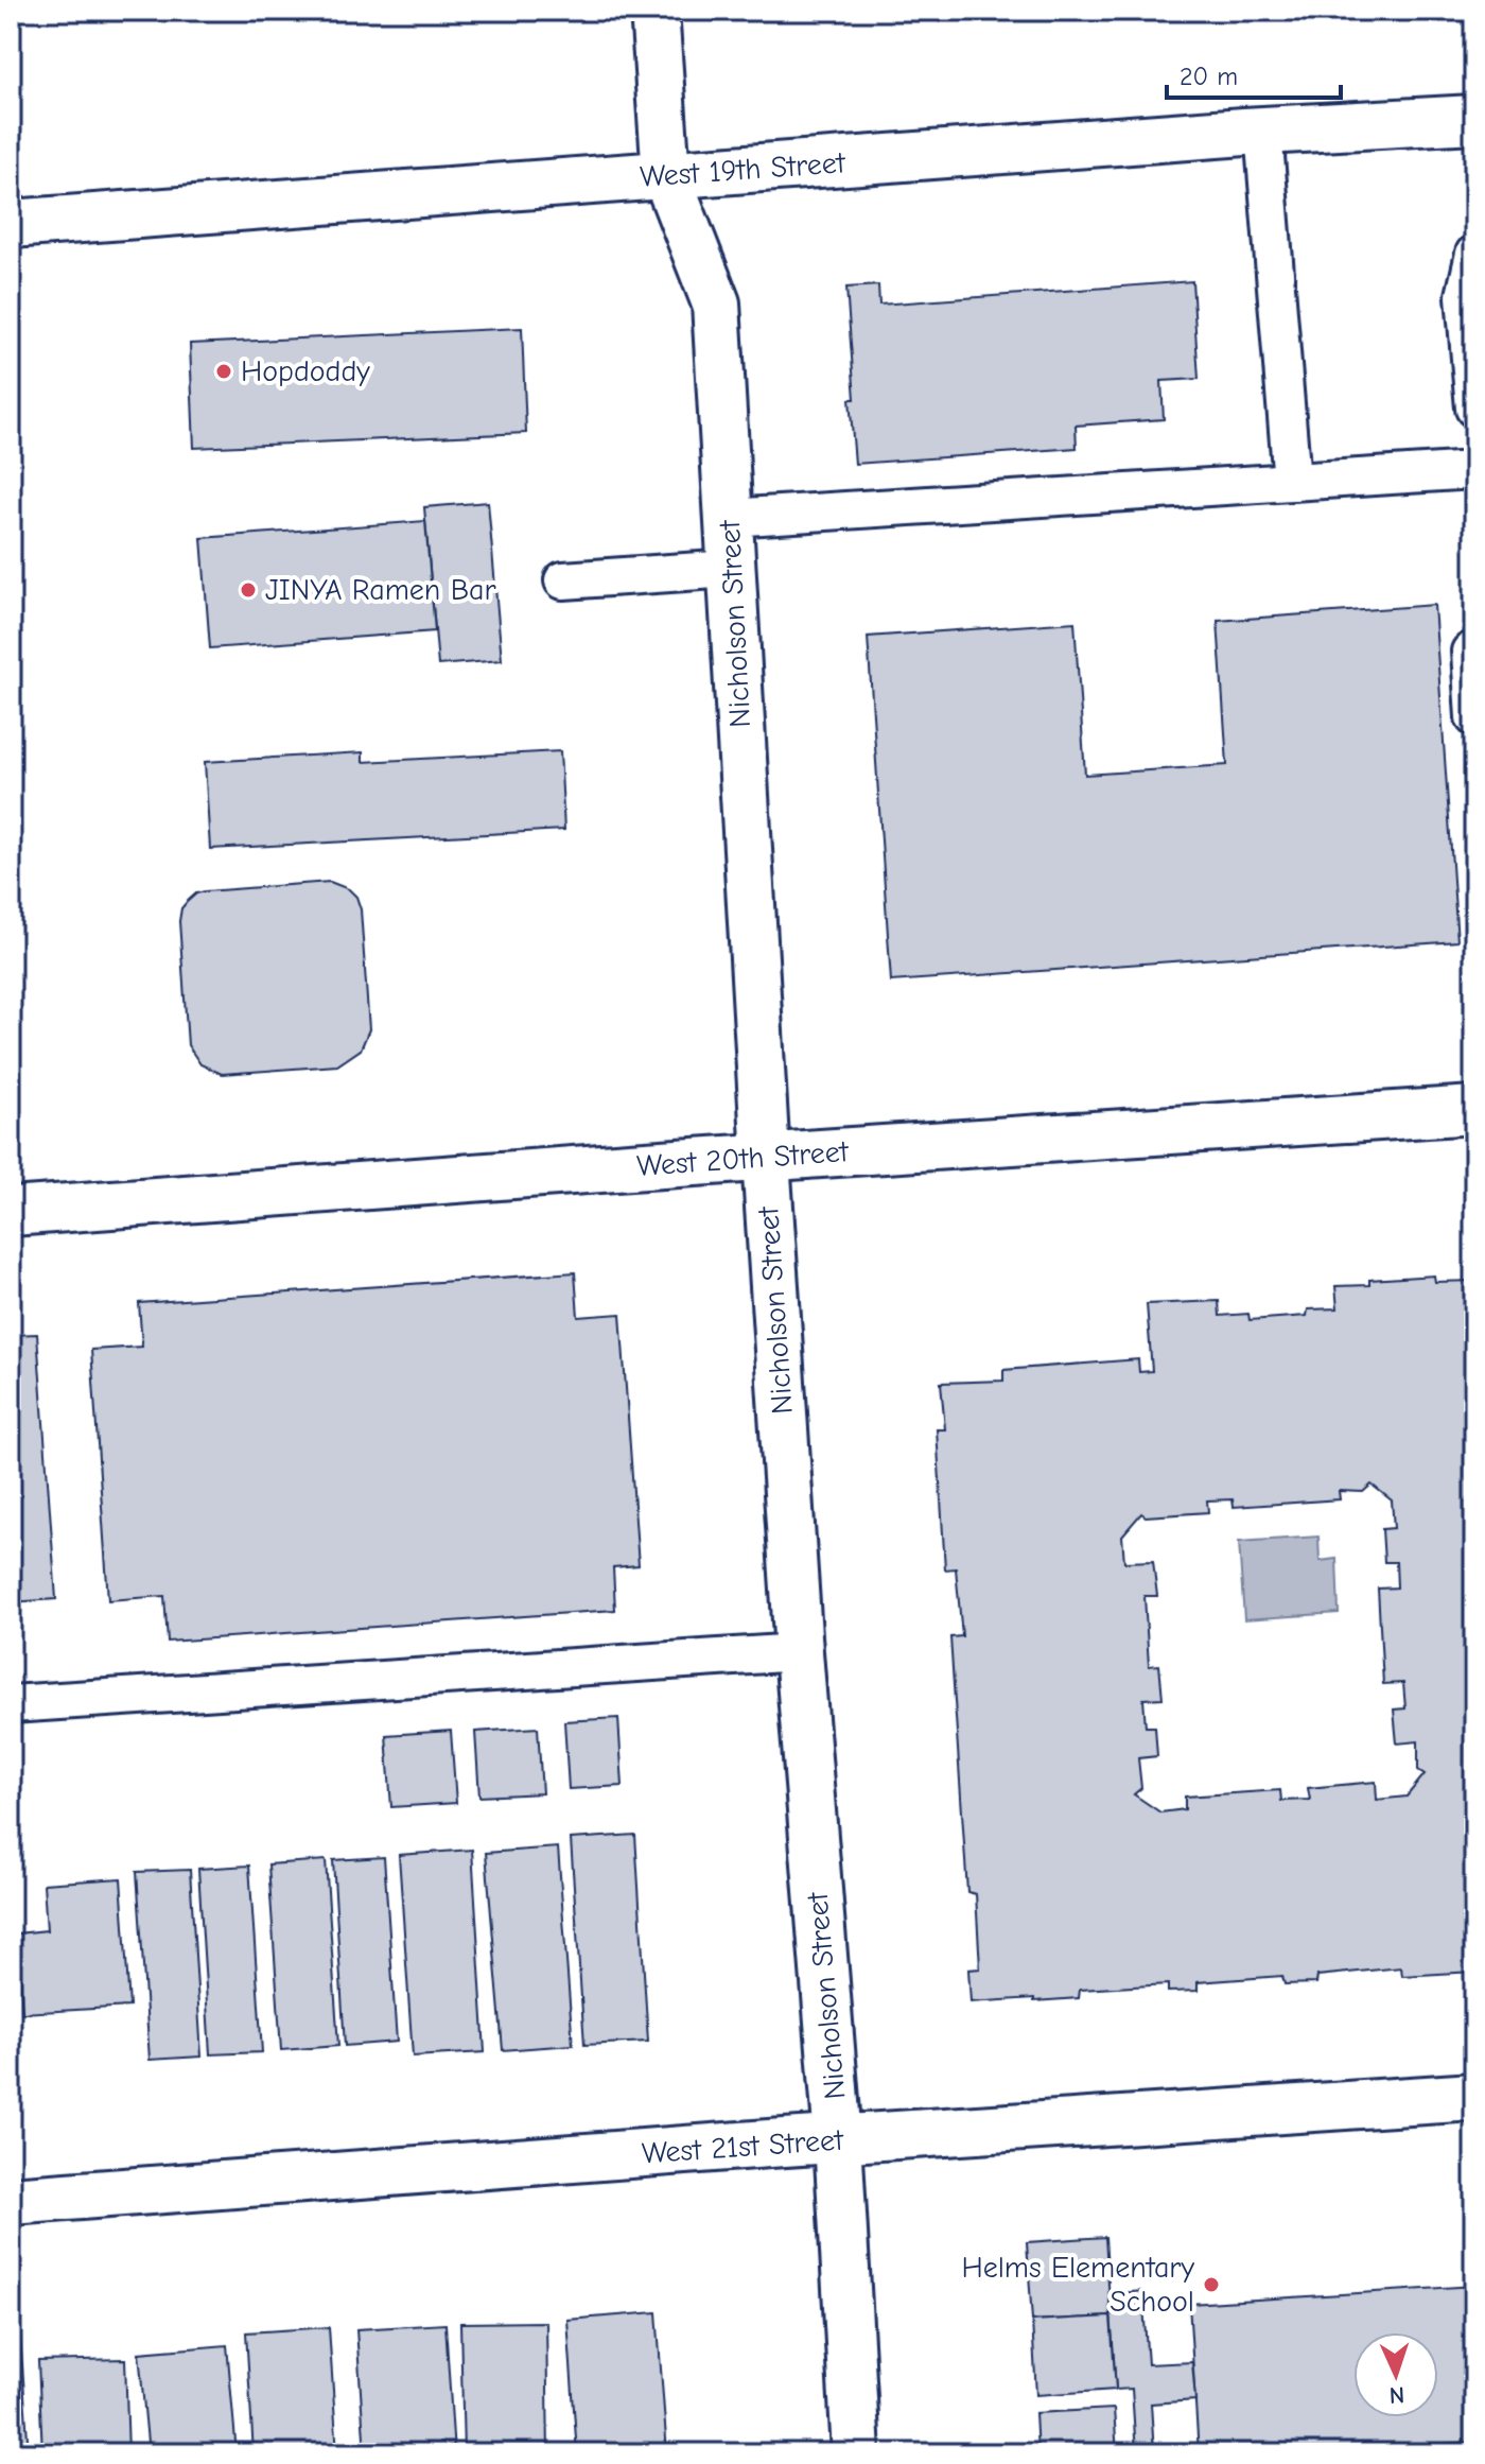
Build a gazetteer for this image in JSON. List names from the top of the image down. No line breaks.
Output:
{"streets":{"street":["West 19th Street","Nicholson Street","West 20th Street","West 21st Street"]},"crossings":[["West 19th Street","Nicholson Street"],["Nicholson Street","West 20th Street"],["Nicholson Street","West 21st Street"]],"places":["Hopdoddy","JINYA Ramen Bar","Helms Elementary School"],"scale_bar":"20 m","north":"bottom"}
